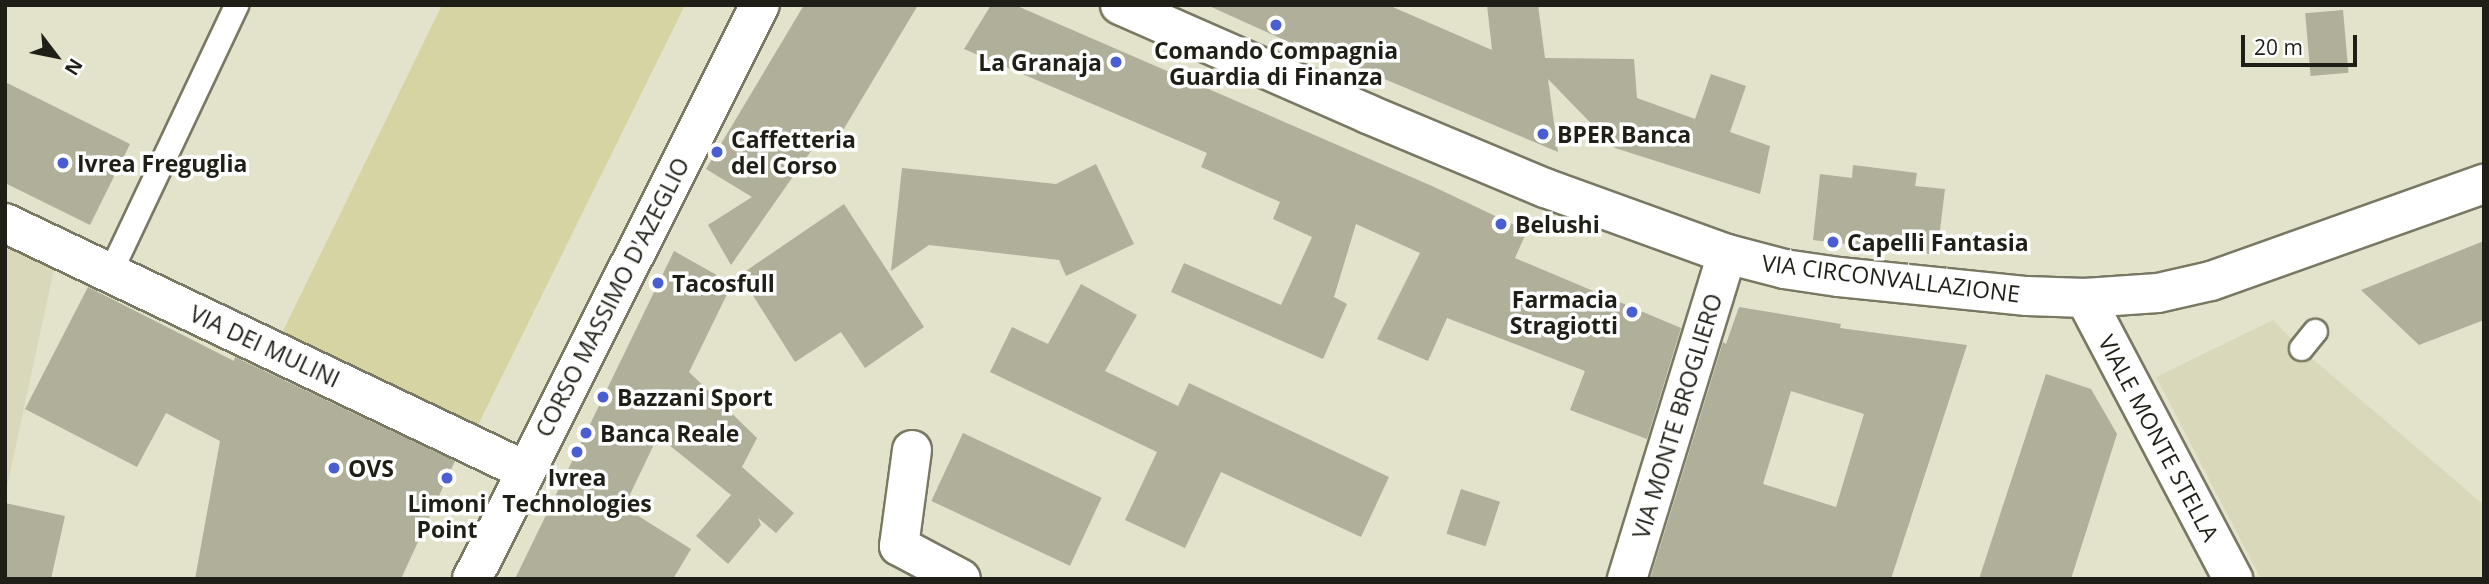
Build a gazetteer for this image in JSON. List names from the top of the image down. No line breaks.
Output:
{"streets":{"main road":["VIA CIRCONVALLAZIONE","CORSO MASSIMO D'AZEGLIO","VIA DEI MULINI","VIA MONTE BROGLIERO","VIALE MONTE STELLA"]},"crossings":[["VIA CIRCONVALLAZIONE","VIA MONTE BROGLIERO"],["VIA CIRCONVALLAZIONE","VIALE MONTE STELLA"],["CORSO MASSIMO D'AZEGLIO","VIA DEI MULINI"]],"places":["Comando Compagnia Guardia di Finanza","La Granaja","BPER Banca","Caffetteria del Corso","Ivrea Freguglia","Belushi","Capelli Fantasia","Tacosfull","Farmacia Stragiotti","Bazzani Sport","Banca Reale","Ivrea Technologies","OVS","Limoni Point"],"scale_bar":"20 m","north":"bottom right"}
